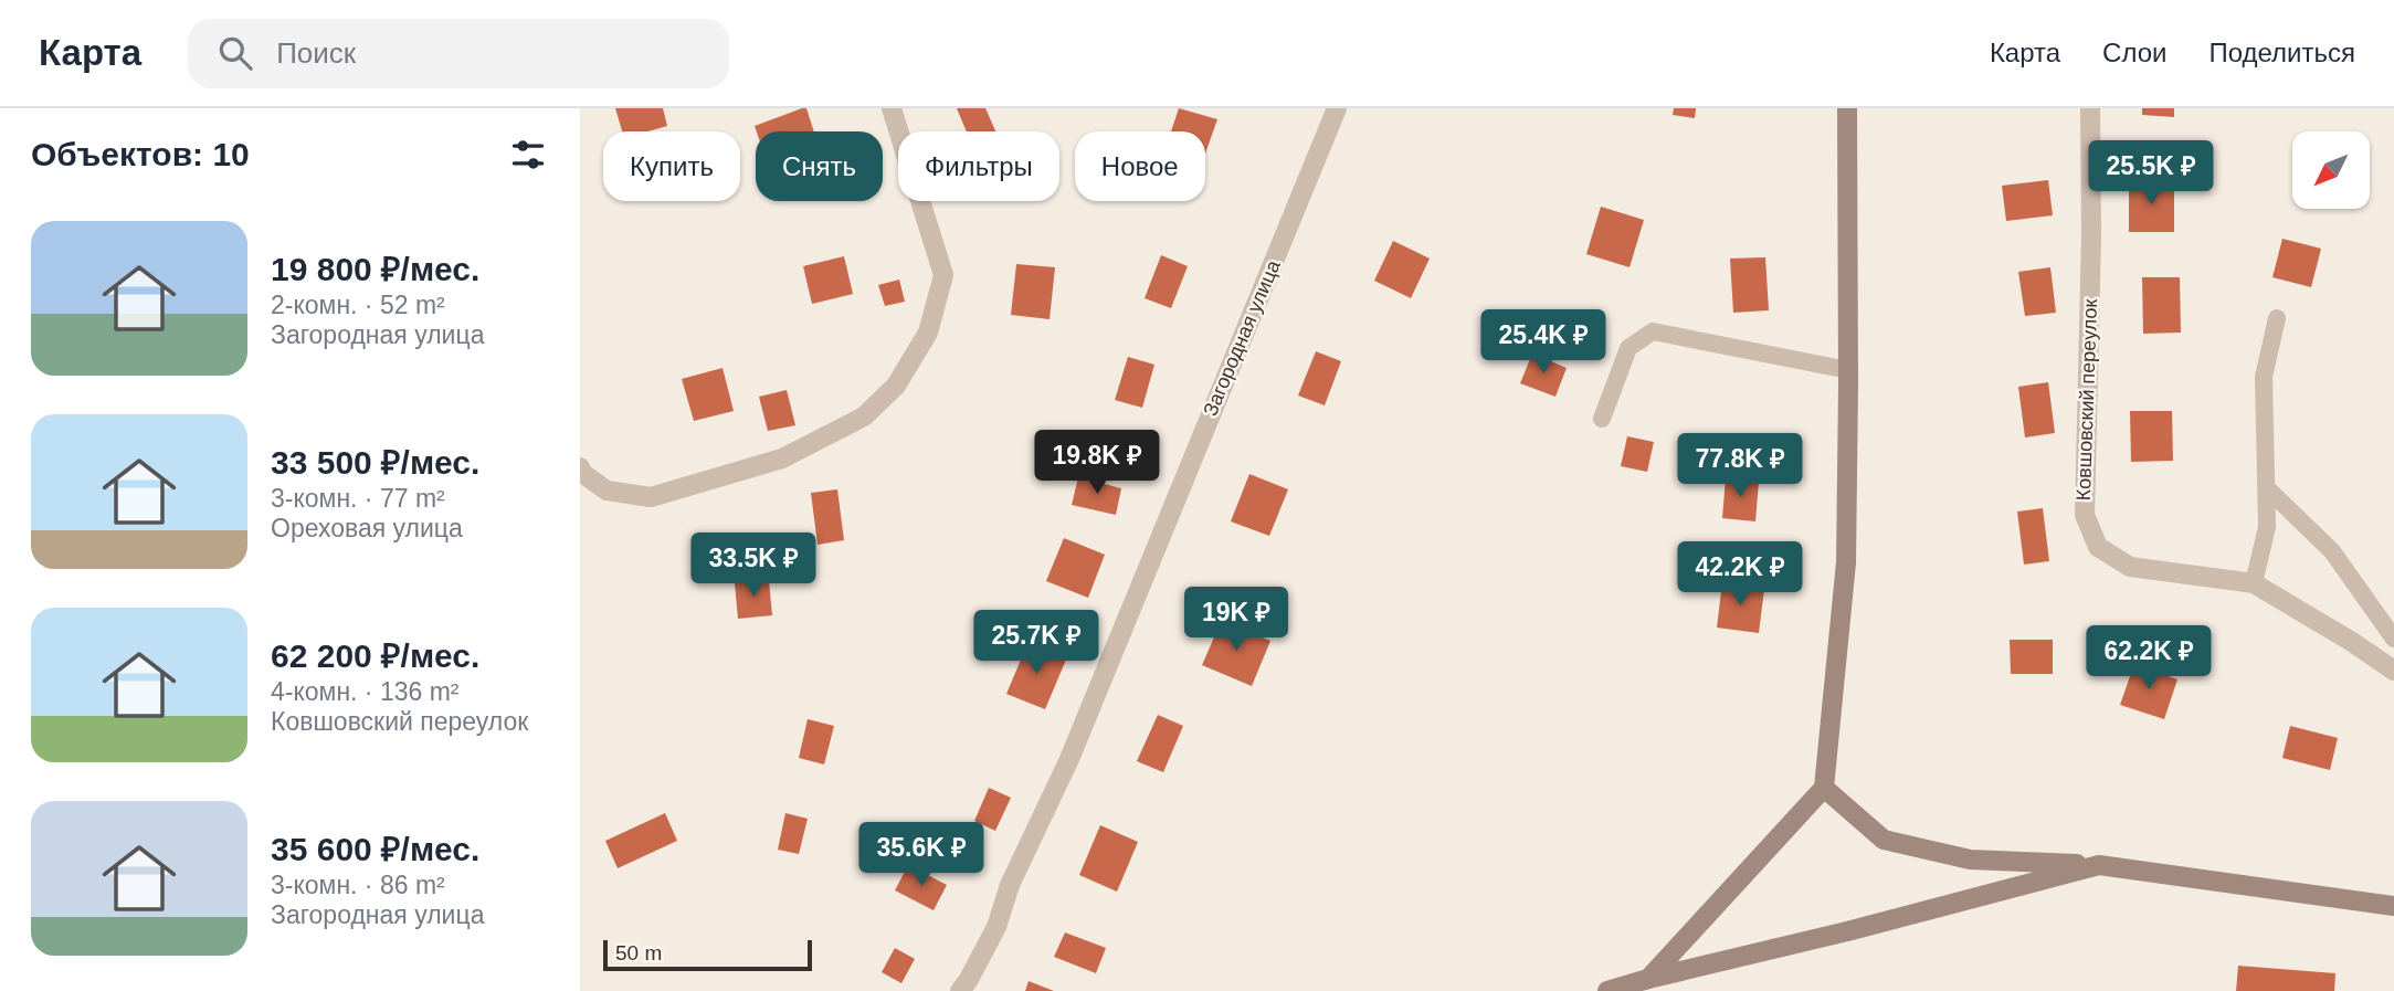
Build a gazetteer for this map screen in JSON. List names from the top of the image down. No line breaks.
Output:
{"streets":{"street":["Загородная улица","Ковшовский переулок"]},"scale_bar":"50 m","north":"bottom left","page":{"header":"Карта","search":"Поиск","nav":["Карта","Слои","Поделиться"],"heading":"Объектов: 10","chip":["Купить","Снять","Фильтры","Новое"],"price":["25.5K ₽","25.4K ₽","19.8K ₽","77.8K ₽","33.5K ₽","42.2K ₽","19K ₽","25.7K ₽","62.2K ₽","35.6K ₽"],"list":[{"name":"19 800 ₽/мес.","note":"2-комн. · 52 m² · Загородная улица"},{"name":"33 500 ₽/мес.","note":"3-комн. · 77 m² · Ореховая улица"},{"name":"62 200 ₽/мес.","note":"4-комн. · 136 m² · Ковшовский переулок"},{"name":"35 600 ₽/мес.","note":"3-комн. · 86 m² · Загородная улица"}],"scale":"50 m"}}
